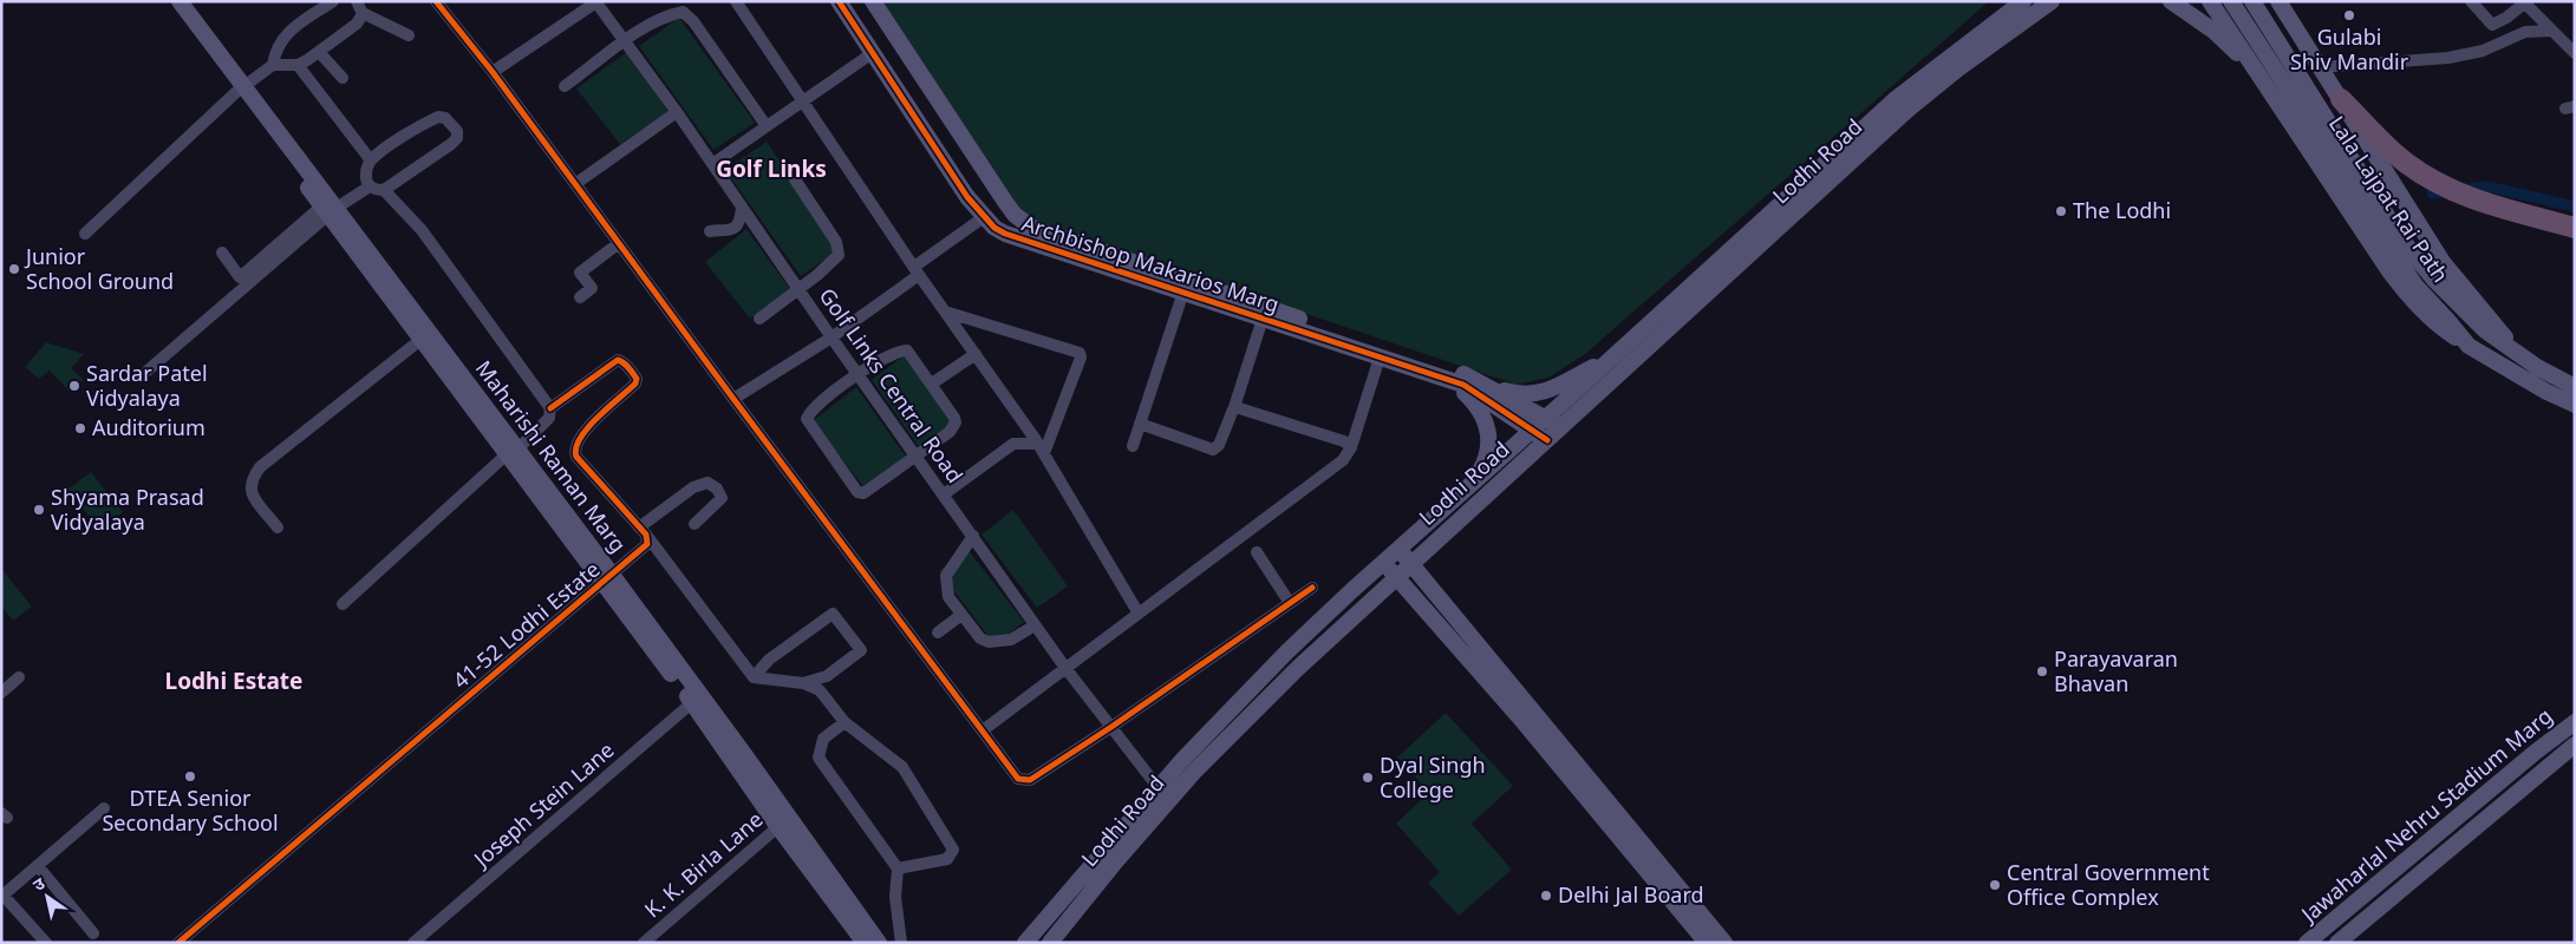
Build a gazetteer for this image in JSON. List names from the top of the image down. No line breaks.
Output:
{"streets":{"main road":["Lodhi Road","Lala Lajpat Rai Path","Archbishop Makarios Marg","Maharishi Raman Marg","Jawaharlal Nehru Stadium Marg"],"street":["Golf Links Central Road","41-52 Lodhi Estate","Joseph Stein Lane","K. K. Birla Lane"]},"crossings":[["Lodhi Road","Archbishop Makarios Marg"],["Lodhi Road","Golf Links Central Road"],["Maharishi Raman Marg","41-52 Lodhi Estate"],["Maharishi Raman Marg","Joseph Stein Lane"],["Maharishi Raman Marg","K. K. Birla Lane"]],"districts":["Golf Links","Lodhi Estate"],"places":["Gulabi Shiv Mandir","The Lodhi","Junior School Ground","Sardar Patel Vidyalaya","Auditorium","Shyama Prasad Vidyalaya","Parayavaran Bhavan","DTEA Senior Secondary School","Dyal Singh College","Central Government Office Complex","Delhi Jal Board"],"north":"top left"}
